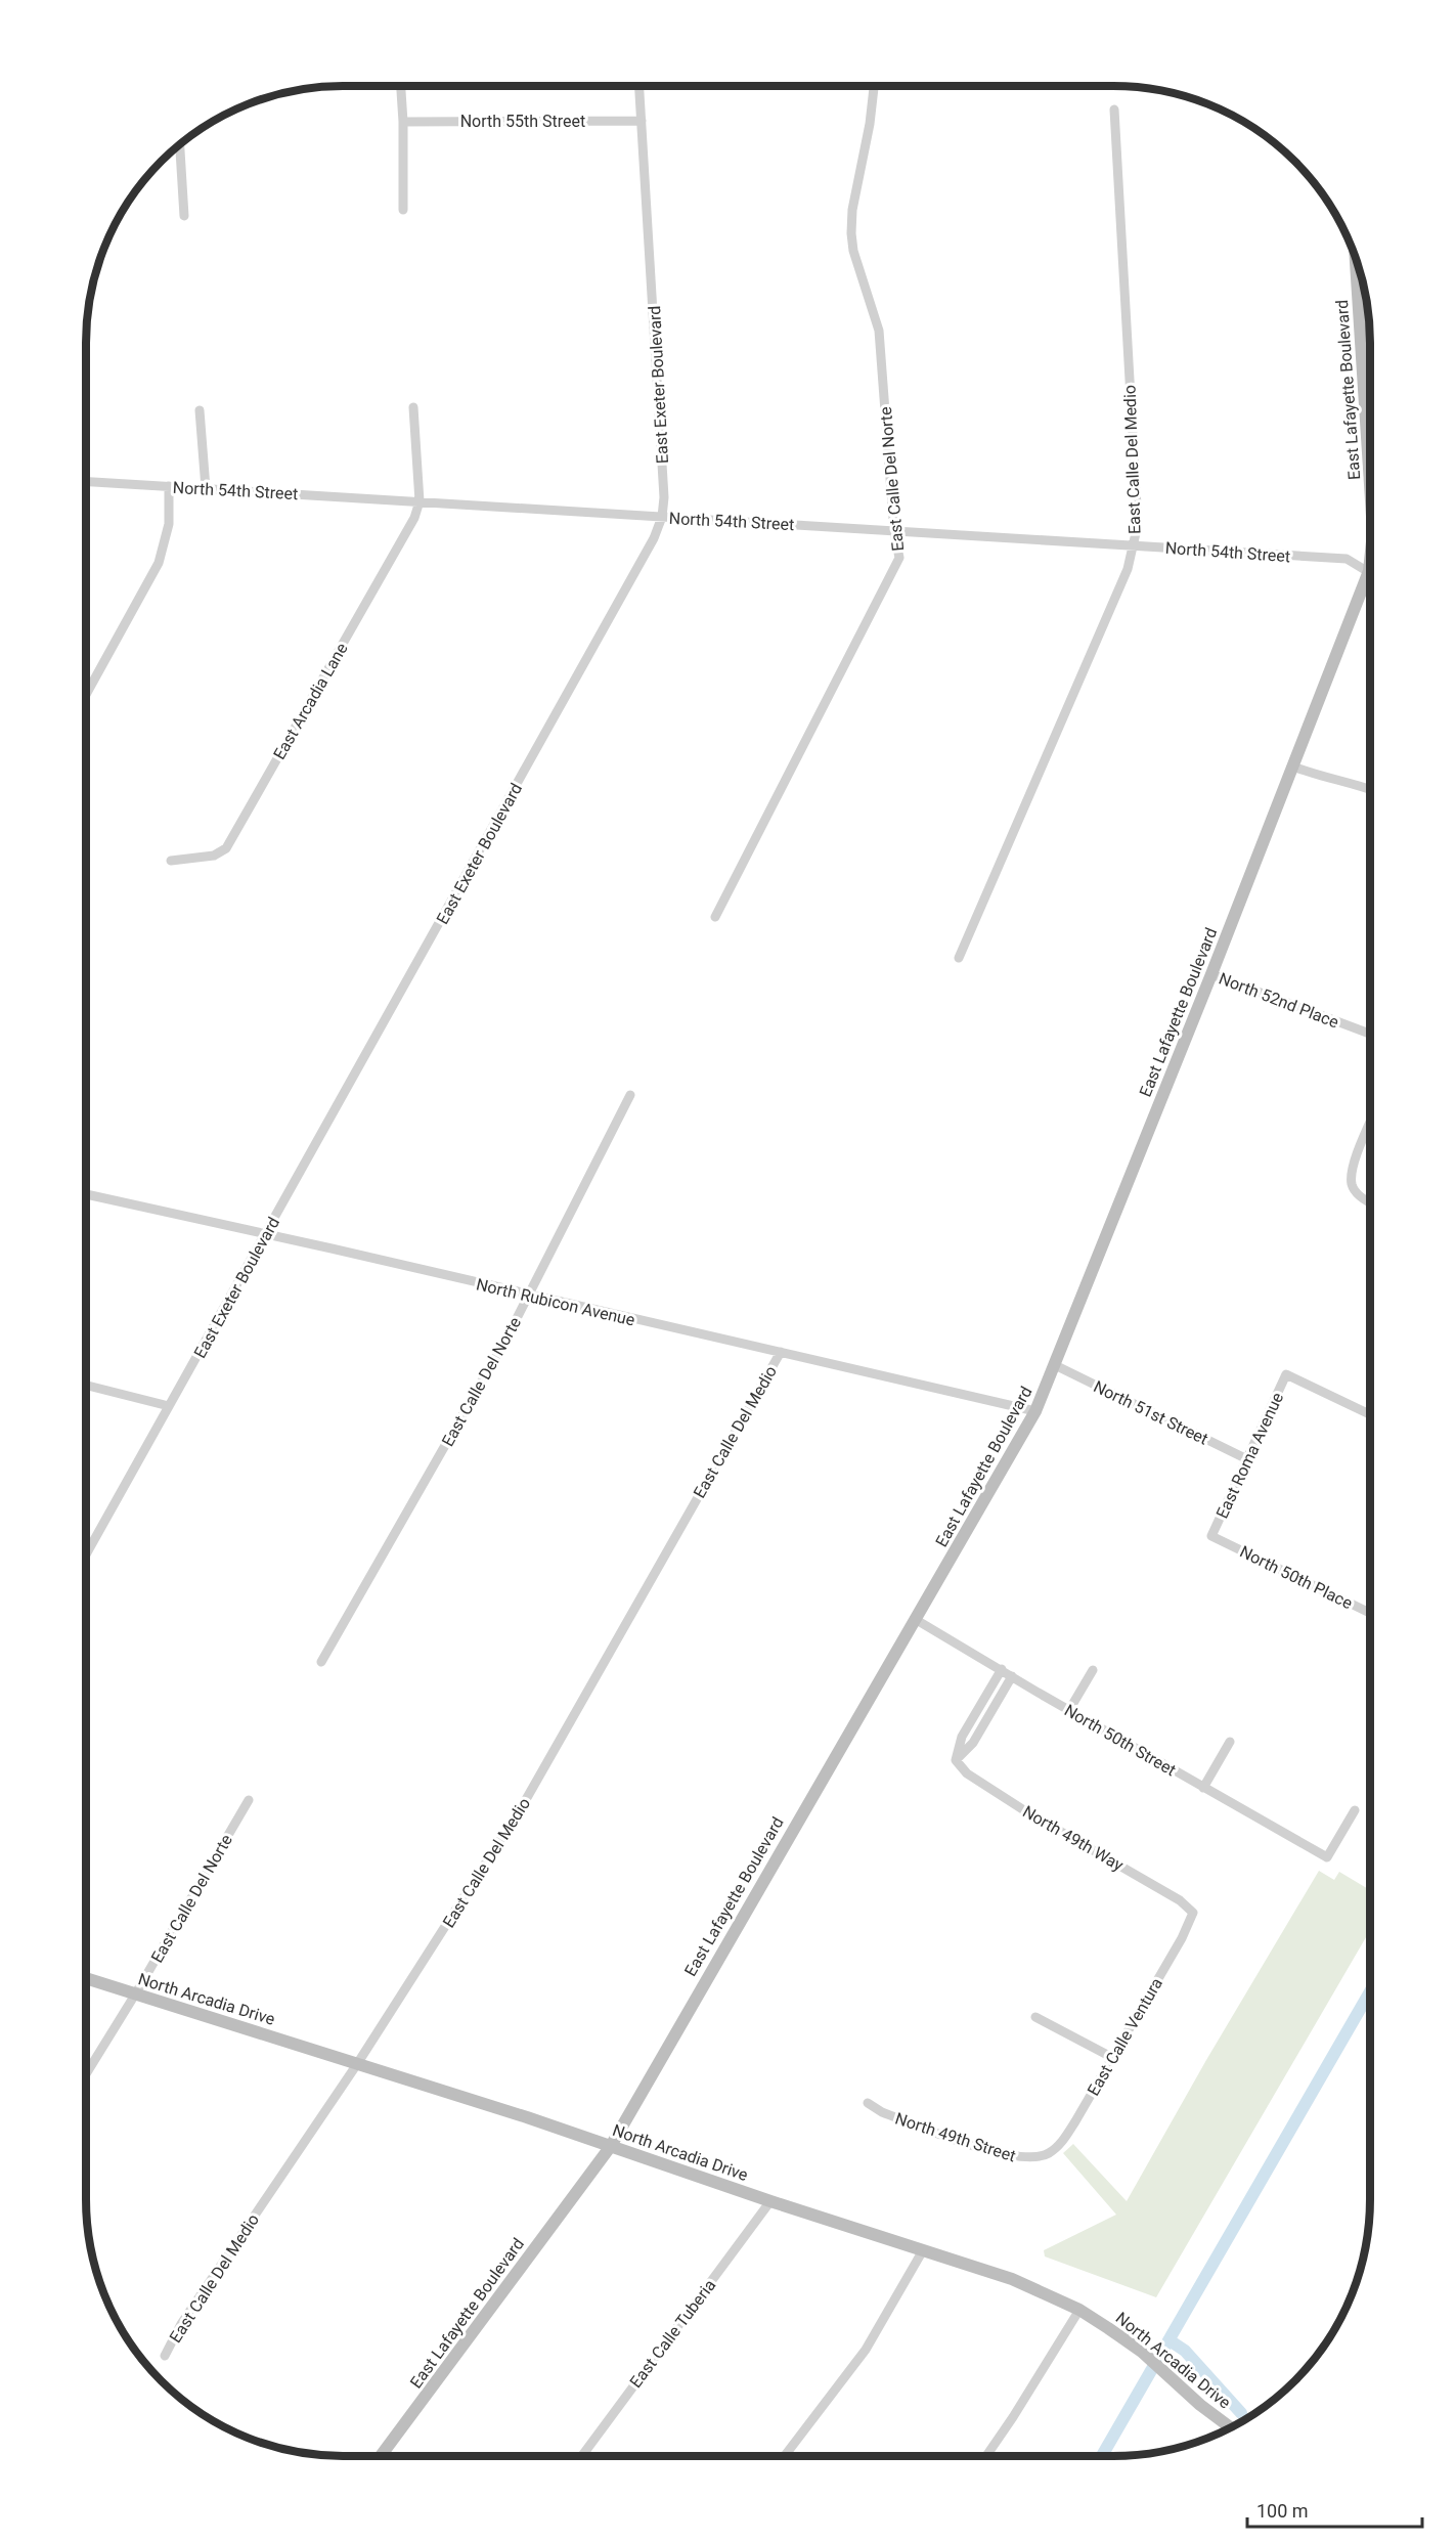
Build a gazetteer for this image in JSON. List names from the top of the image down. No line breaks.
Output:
{"streets":{"street":["North 55th Street","East Exeter Boulevard","East Lafayette Boulevard","East Calle Del Medio","East Calle Del Norte","North 54th Street","East Arcadia Lane","North 52nd Place","North Rubicon Avenue","North 51st Street","East Roma Avenue","North 50th Place","North 50th Street","North 49th Way","North Arcadia Drive","East Calle Ventura","North 49th Street","East Calle Tuberia"]},"crossings":[["North 55th Street","East Exeter Boulevard"],["East Exeter Boulevard","North 54th Street"],["East Exeter Boulevard","North Rubicon Avenue"],["East Lafayette Boulevard","North 54th Street"],["East Lafayette Boulevard","North 52nd Place"],["East Lafayette Boulevard","North Rubicon Avenue"],["East Lafayette Boulevard","North 51st Street"],["East Lafayette Boulevard","North 50th Street"],["East Lafayette Boulevard","North Arcadia Drive"],["East Calle Del Medio","North 54th Street"],["East Calle Del Medio","North Rubicon Avenue"],["East Calle Del Medio","North Arcadia Drive"],["East Calle Del Norte","North 54th Street"],["East Calle Del Norte","North Rubicon Avenue"],["East Calle Del Norte","North Arcadia Drive"],["North 54th Street","East Arcadia Lane"],["North 51st Street","East Roma Avenue"],["East Roma Avenue","North 50th Place"],["North 49th Way","East Calle Ventura"],["North Arcadia Drive","East Calle Tuberia"],["East Calle Ventura","North 49th Street"]],"scale_bar":"100 m"}
